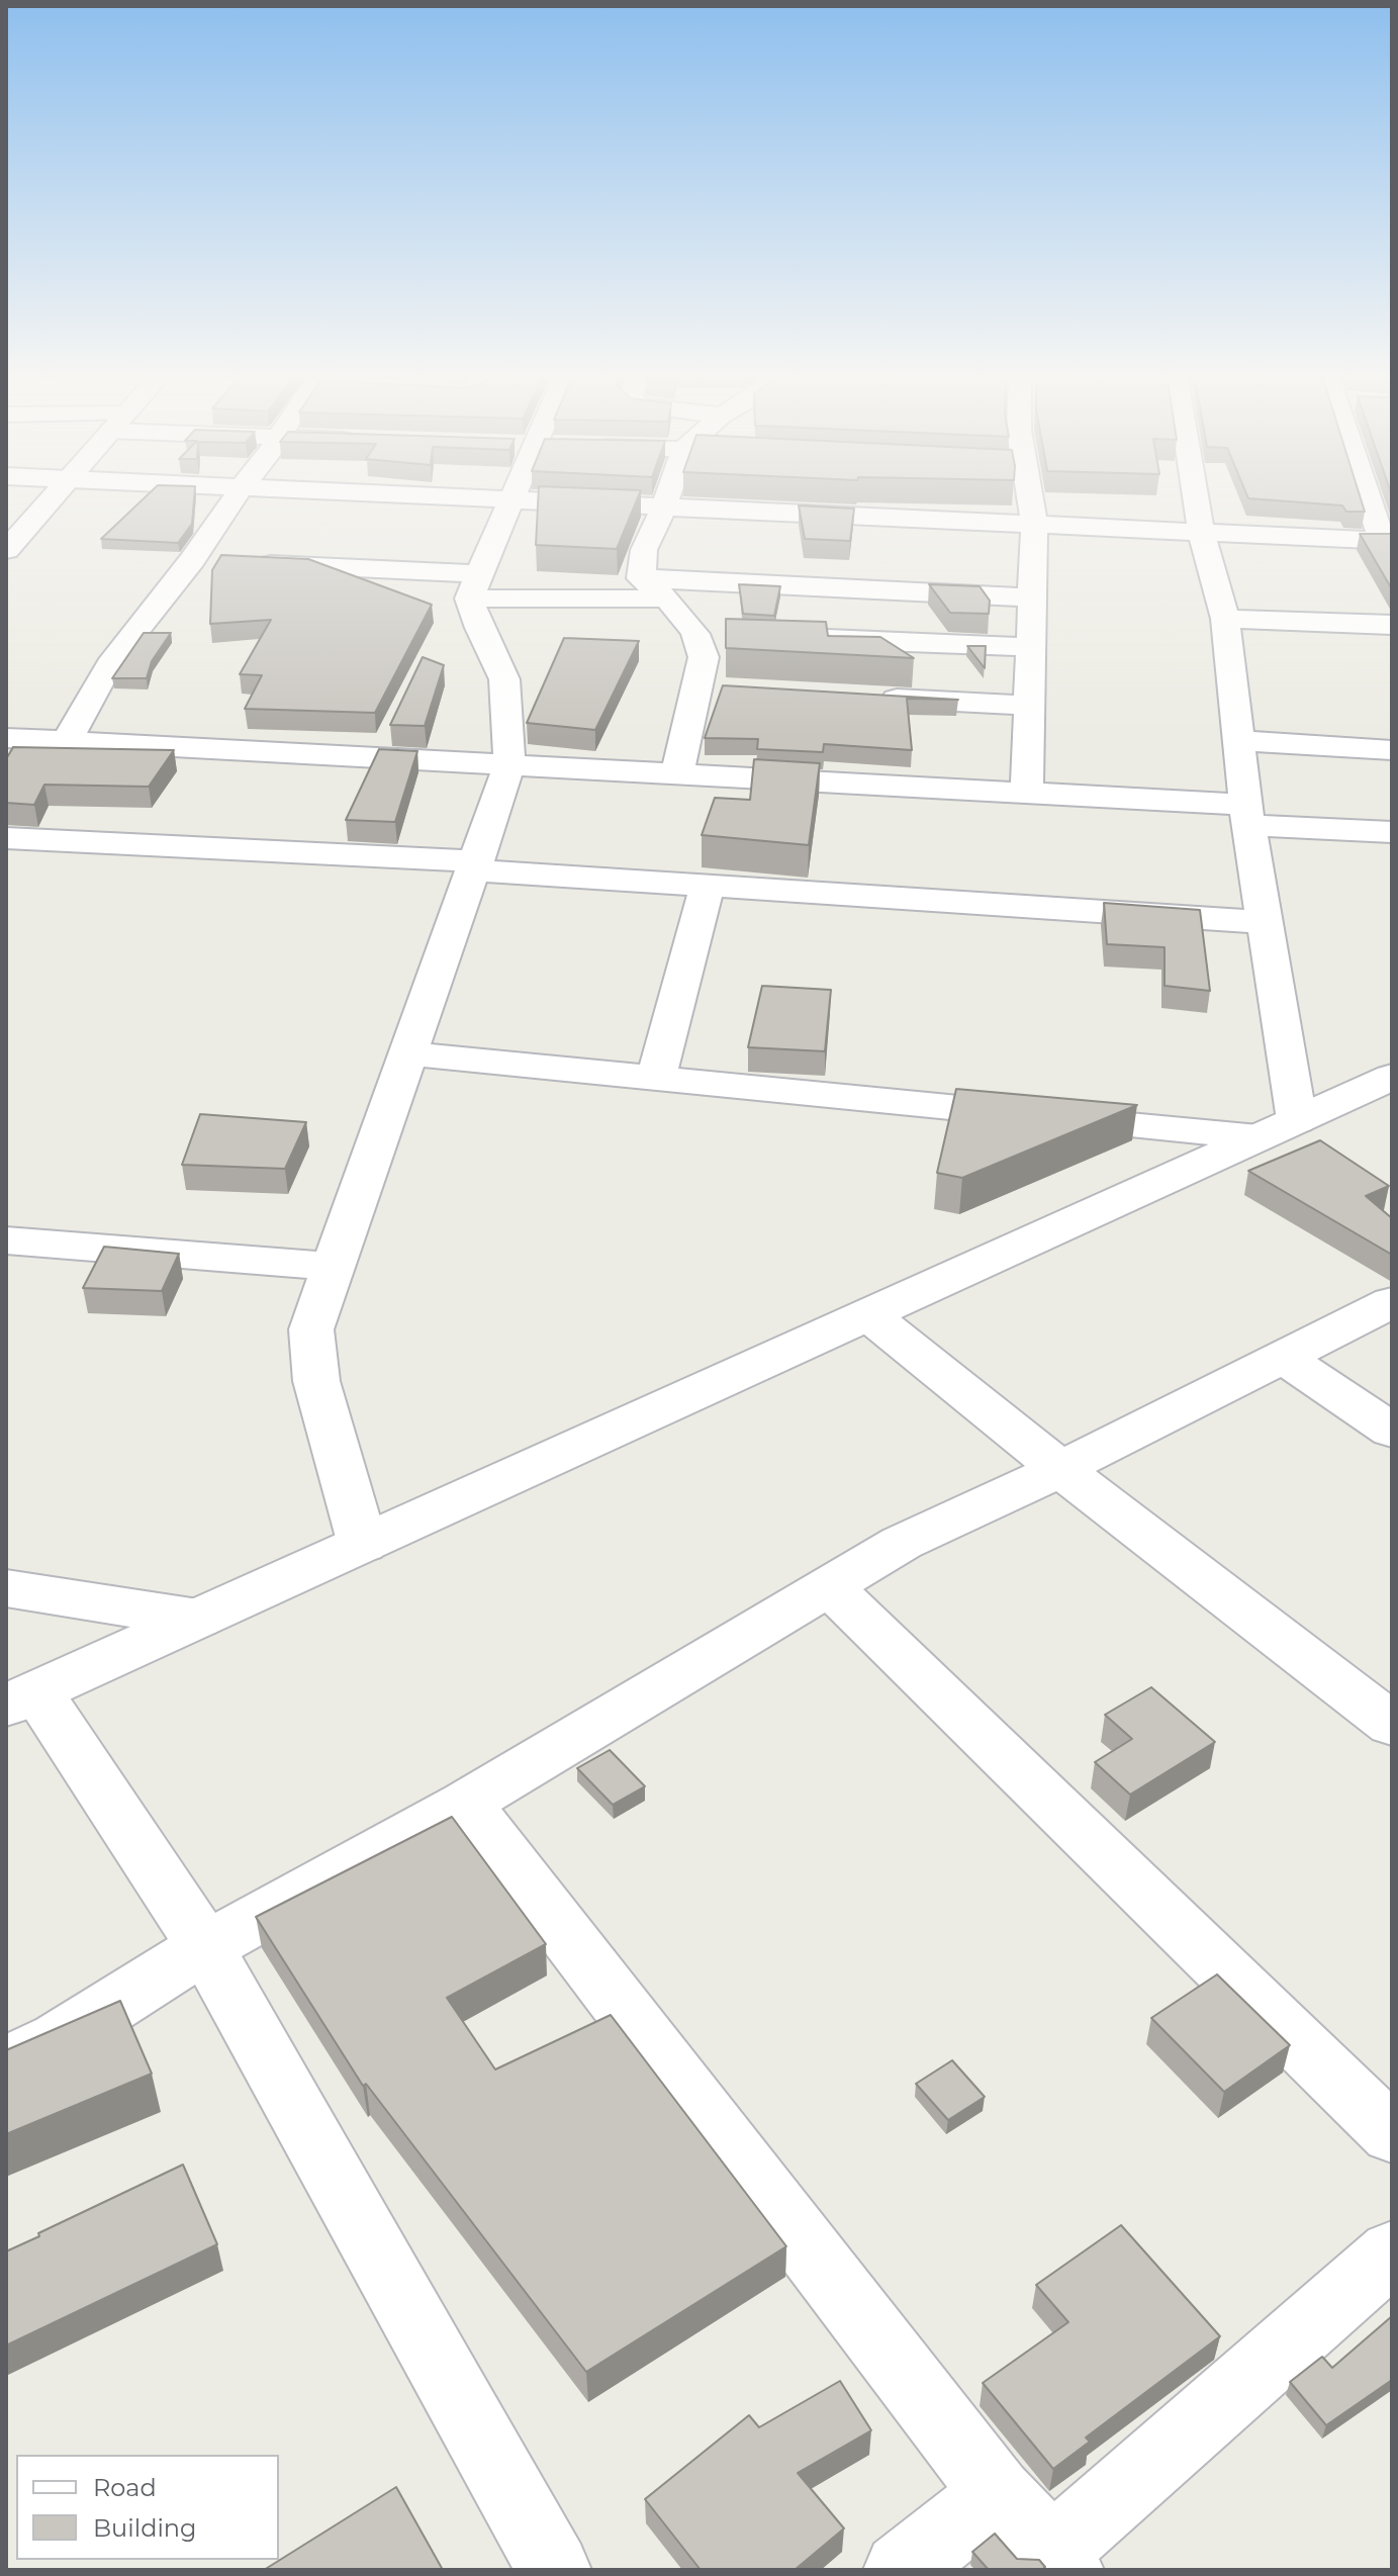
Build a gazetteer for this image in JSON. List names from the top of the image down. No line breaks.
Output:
{"legend":["Road","Building"]}
